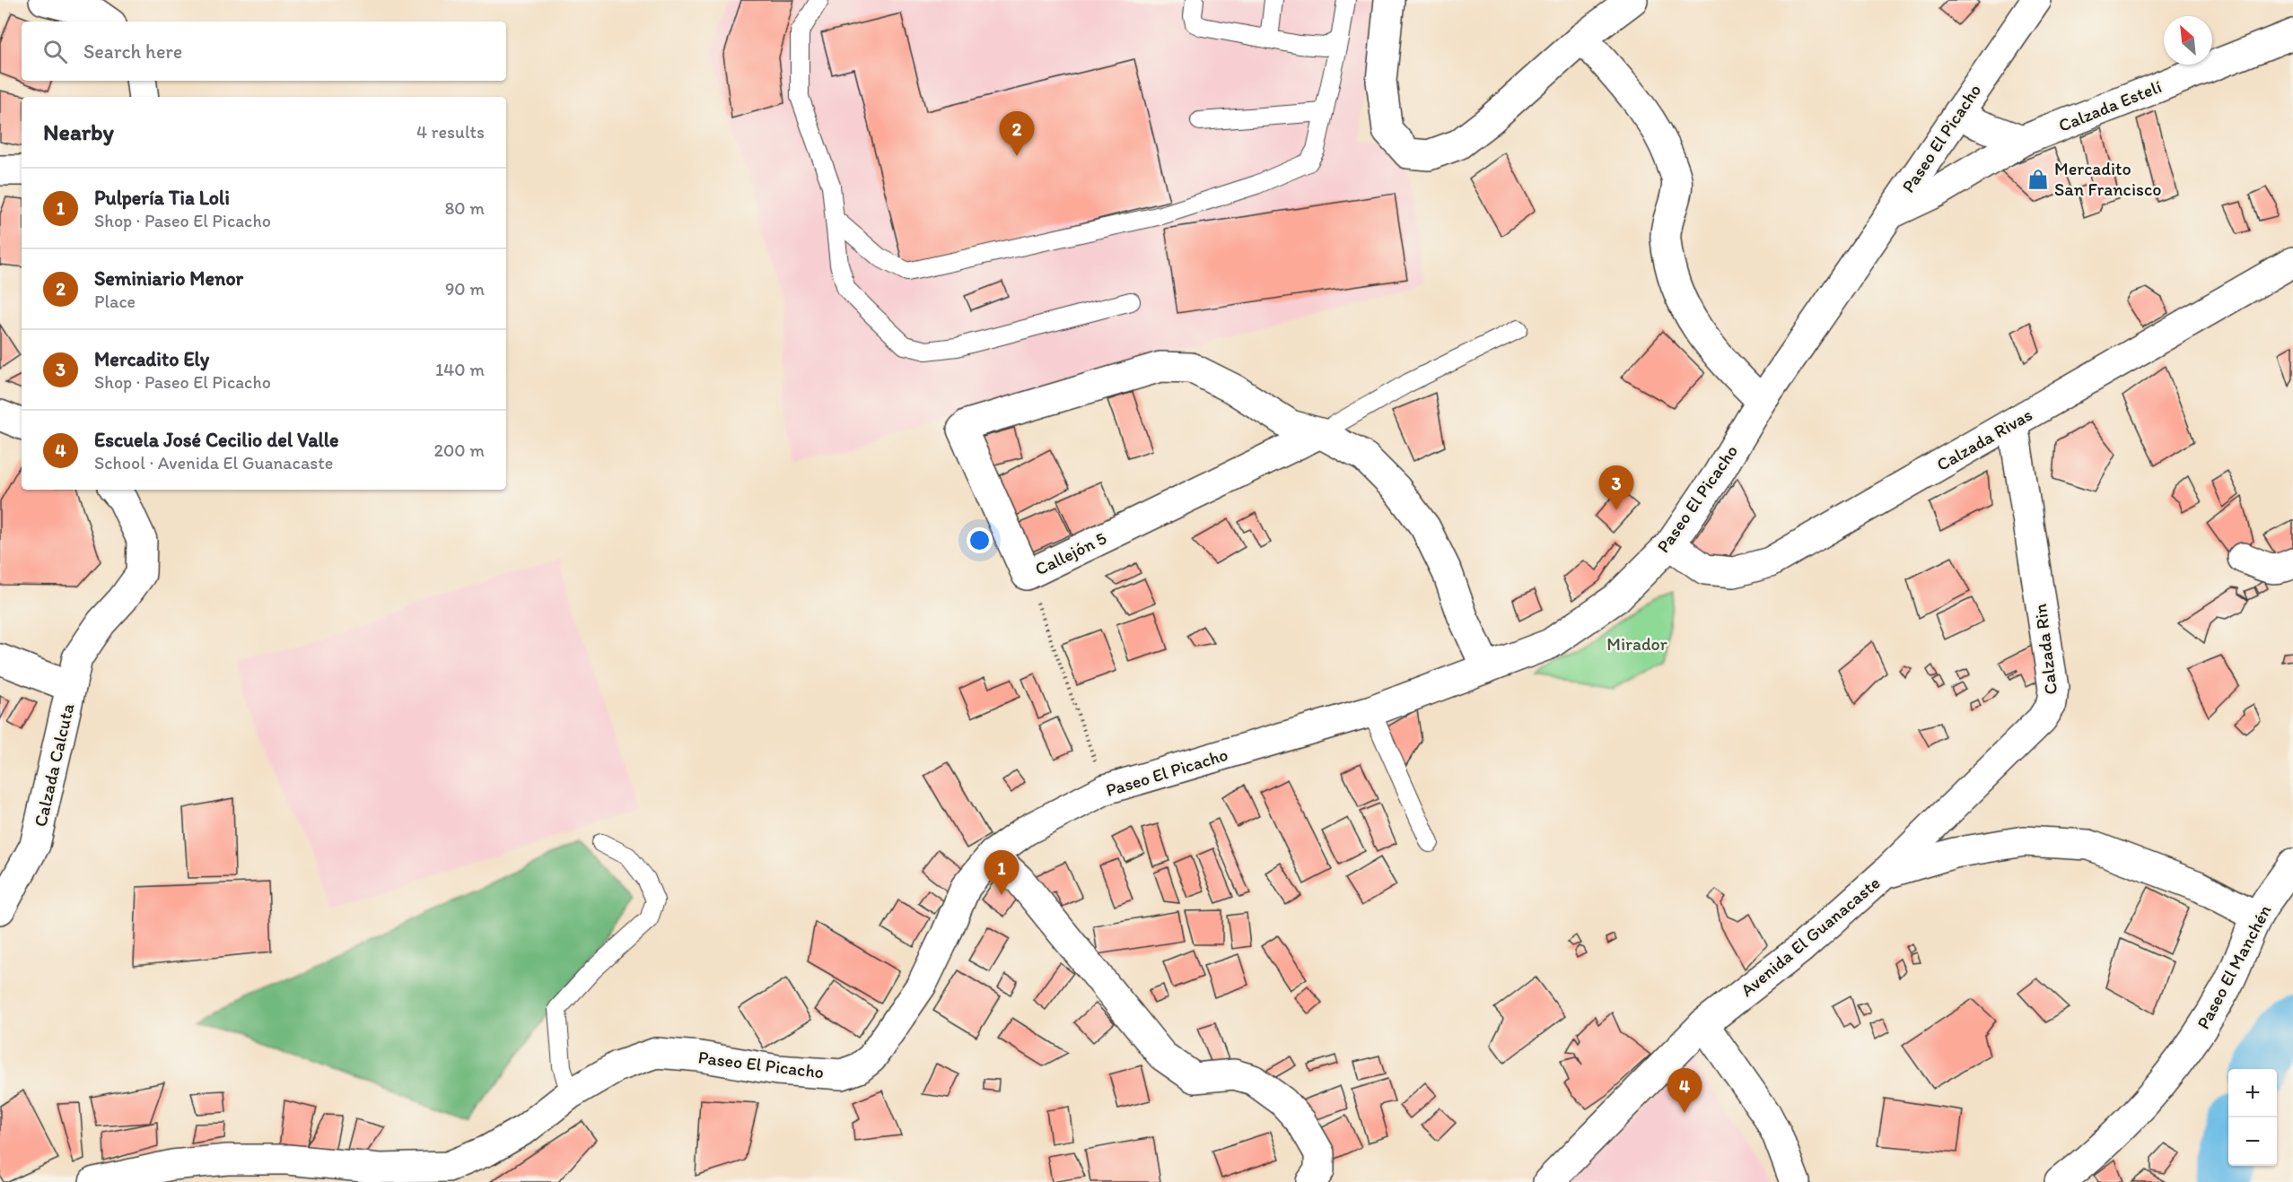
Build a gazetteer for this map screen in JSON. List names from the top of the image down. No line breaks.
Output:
{"streets":{"street":["Calzada Estelí","Paseo El Picacho","Calzada Rivas","Callejón 5","Calzada Rin","Calzada Calcuta","Avenida El Guanacaste","Paseo El Manchén"]},"crossings":[["Calzada Estelí","Paseo El Picacho"],["Paseo El Picacho","Calzada Rivas"],["Paseo El Picacho","Callejón 5"],["Calzada Rivas","Calzada Rin"],["Calzada Rin","Avenida El Guanacaste"],["Avenida El Guanacaste","Paseo El Manchén"]],"parks":["Mirador"],"places":{"shop":["Mercadito San Francisco"]},"north":"top left","page":{"search":"Search here","heading":["Nearby","4 results"],"pins":["2","3","1","4"],"list":[{"mark":"1","name":"Pulpería Tia Loli","note":"Shop · Paseo El Picacho","value":"80 m"},{"mark":"2","name":"Seminiario Menor","note":"Place","value":"90 m"},{"mark":"3","name":"Mercadito Ely","note":"Shop · Paseo El Picacho","value":"140 m"},{"mark":"4","name":"Escuela José Cecilio del Valle","note":"School · Avenida El Guanacaste","value":"200 m"}],"map_buttons":["+","−"]}}
